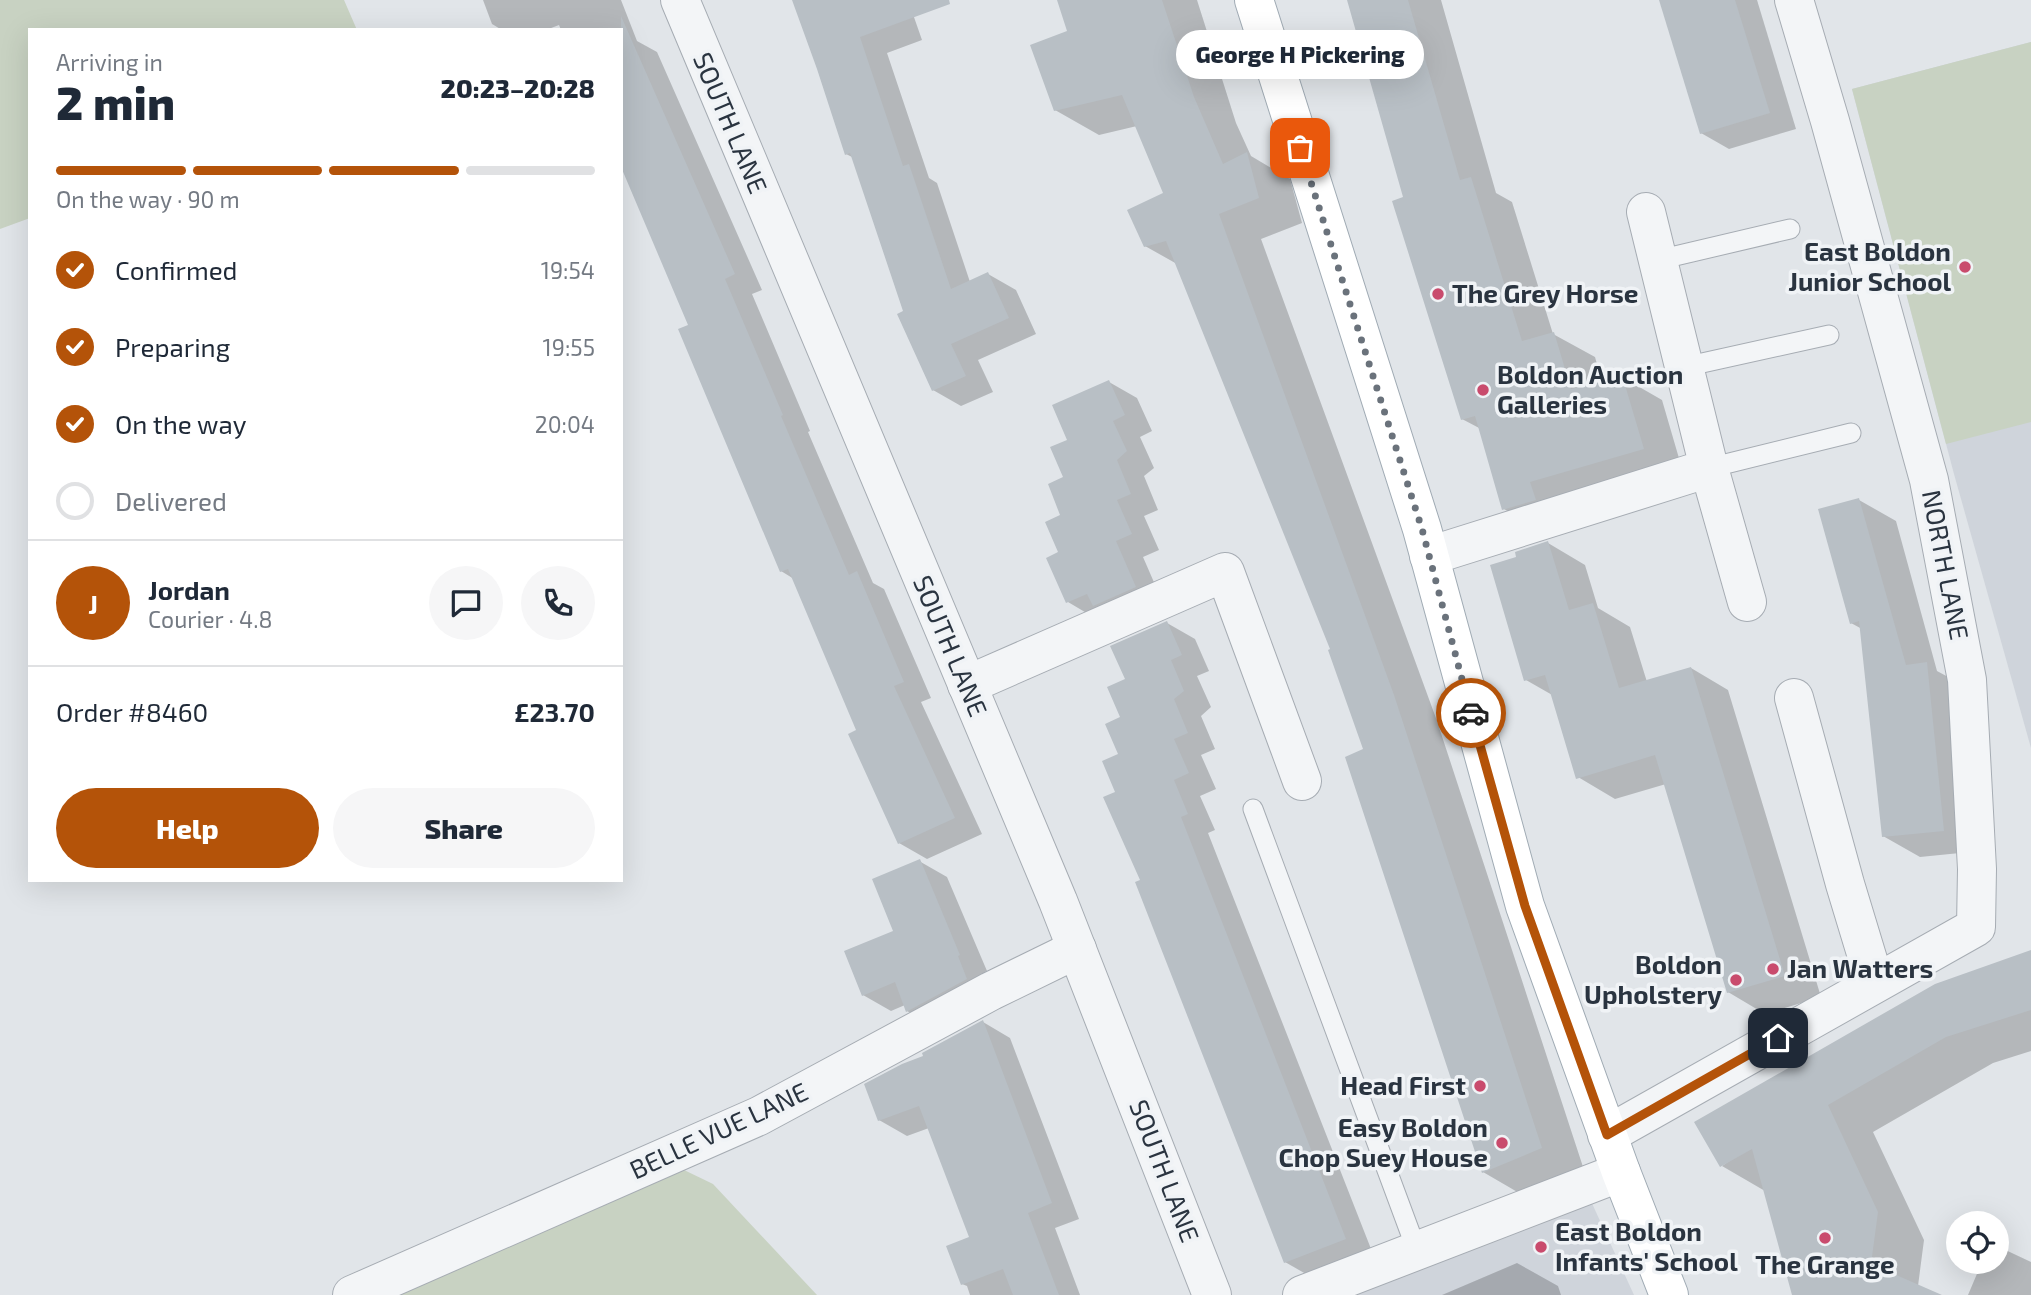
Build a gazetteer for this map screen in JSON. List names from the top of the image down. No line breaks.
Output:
{"streets":{"street":["SOUTH LANE","NORTH LANE","BELLE VUE LANE"]},"crossings":[["SOUTH LANE","BELLE VUE LANE"]],"places":["George H Pickering","East Boldon Junior School","The Grey Horse","Boldon Auction Galleries","Jan Watters","Boldon Upholstery","Head First","Easy Boldon Chop Suey House","The Grange","East Boldon Infants' School"],"page":{"heading":["2 min","Arriving in","20:23–20:28"],"panel":["Jordan","Courier · 4.8","Order #8460","£23.70"],"bubble":"George H Pickering","bar":"On the way · 90 m","list":[["Confirmed","19:54"],["Preparing","19:55"],["On the way","20:04"],"Delivered"],"round":"J","buttons":["Help","Share"]}}
